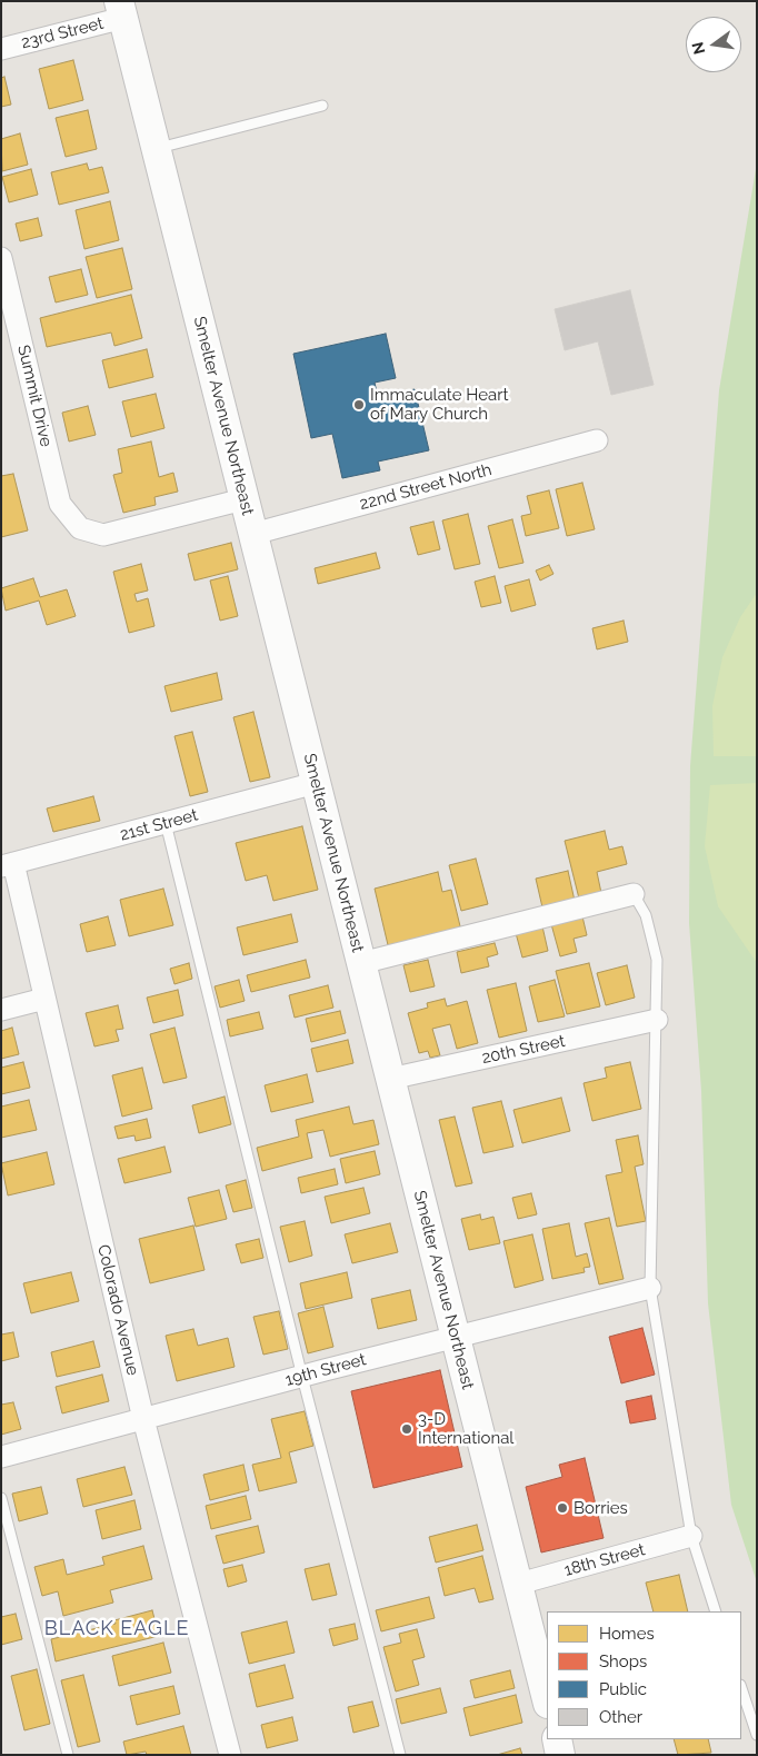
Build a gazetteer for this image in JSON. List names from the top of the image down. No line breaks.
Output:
{"streets":{"street":["23rd Street","Summit Drive","Smelter Avenue Northeast","22nd Street North","21st Street","20th Street","Colorado Avenue","19th Street","18th Street"]},"crossings":[["23rd Street","Smelter Avenue Northeast"],["Summit Drive","Smelter Avenue Northeast"],["Smelter Avenue Northeast","22nd Street North"],["Smelter Avenue Northeast","21st Street"],["Smelter Avenue Northeast","20th Street"],["Smelter Avenue Northeast","19th Street"],["Smelter Avenue Northeast","18th Street"],["21st Street","Colorado Avenue"],["Colorado Avenue","19th Street"]],"districts":["BLACK EAGLE"],"places":["Immaculate Heart of Mary Church","3-D International","Borries"],"legend":["Homes","Shops","Public","Other"],"north":"left"}
